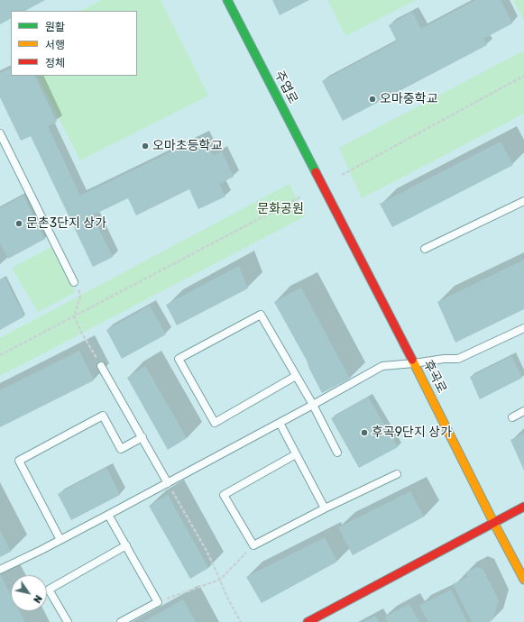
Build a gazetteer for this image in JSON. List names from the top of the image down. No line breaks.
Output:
{"streets":{"street":["주엽로","후곡로"]},"crossings":[["주엽로","후곡로"]],"parks":["문화공원"],"places":["오마중학교","오마초등학교","문촌3단지 상가","후곡9단지 상가"],"legend":["원활","서행","정체"],"north":"bottom right"}
